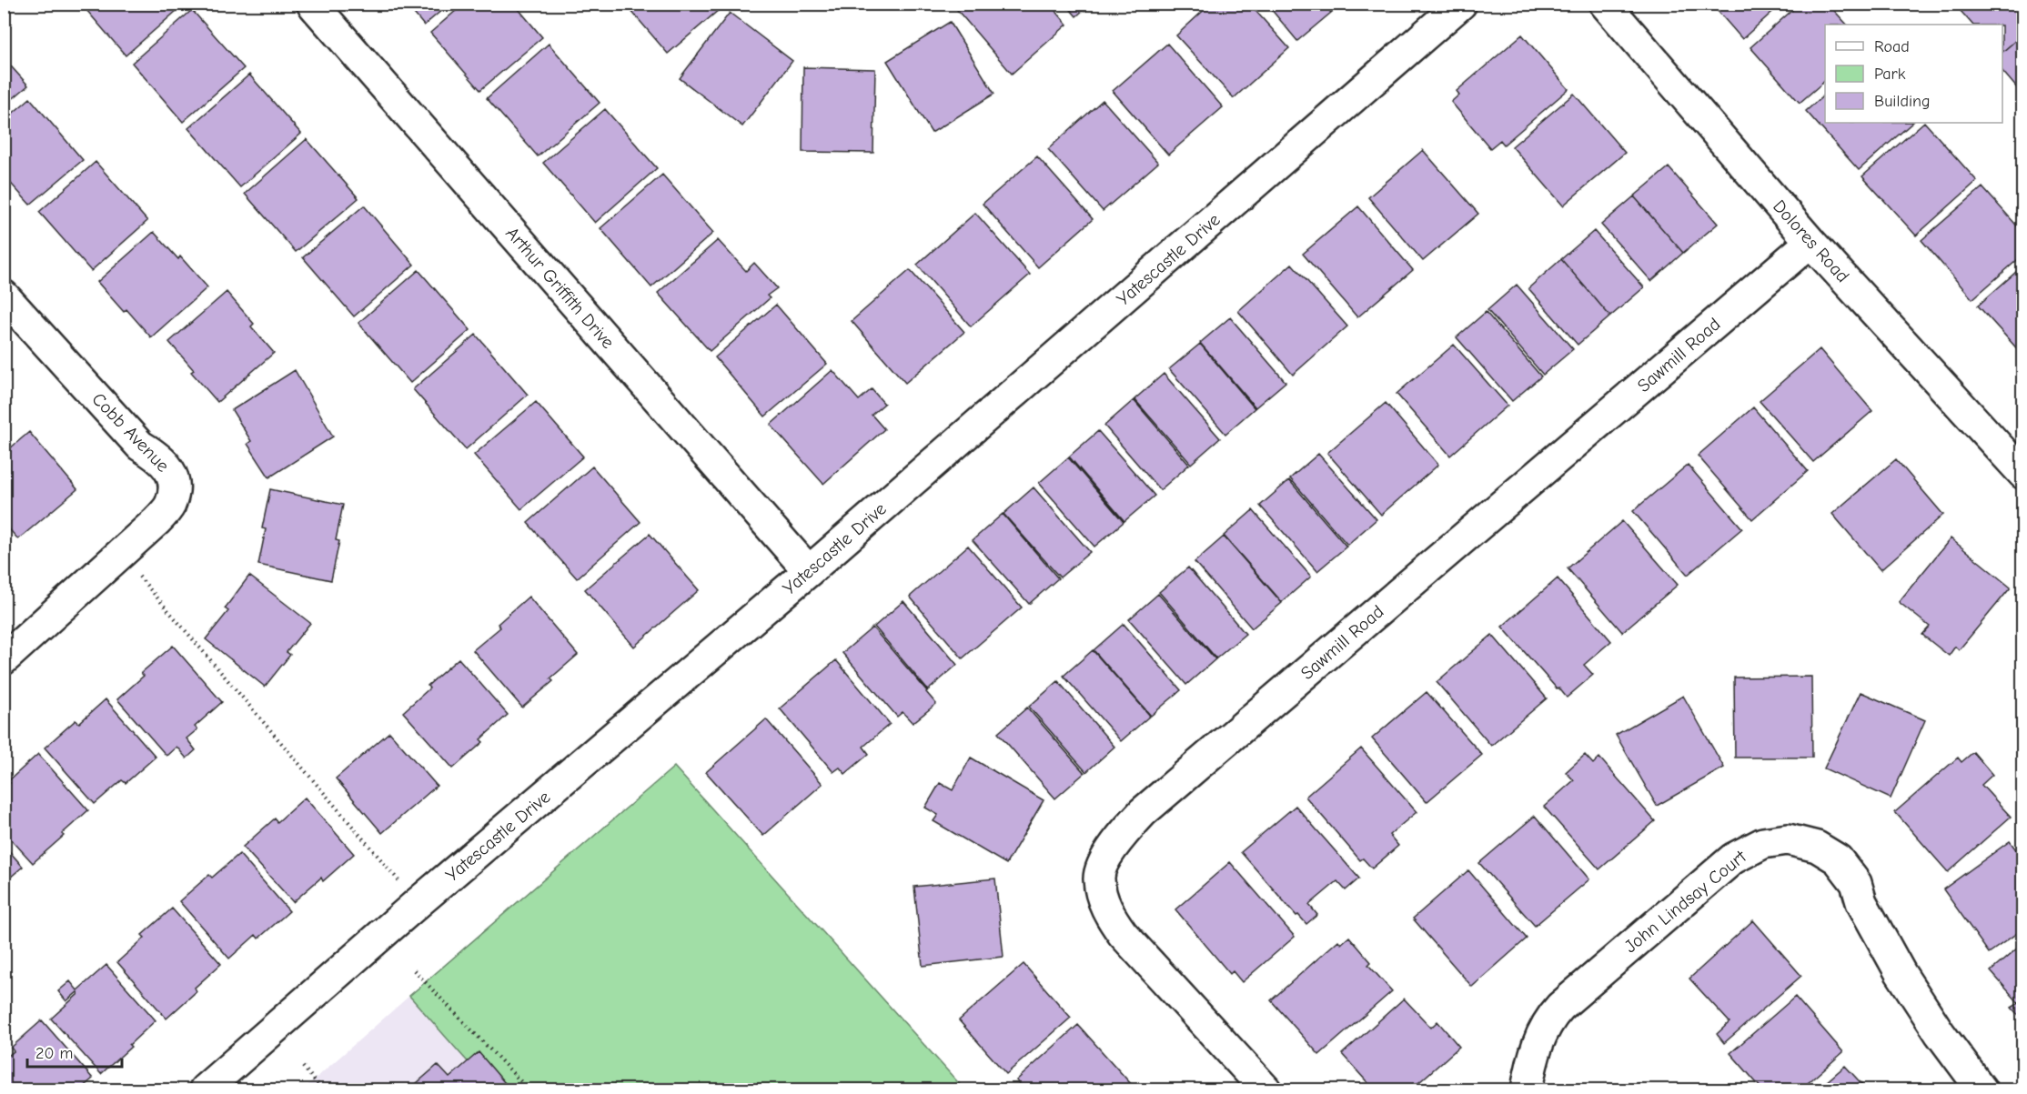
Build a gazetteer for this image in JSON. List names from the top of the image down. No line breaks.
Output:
{"streets":{"street":["Dolores Road","Yatescastle Drive","Arthur Griffith Drive","Sawmill Road","Cobb Avenue","John Lindsay Court"]},"crossings":[["Dolores Road","Sawmill Road"],["Yatescastle Drive","Arthur Griffith Drive"]],"legend":["Road","Park","Building"],"scale_bar":"20 m"}
